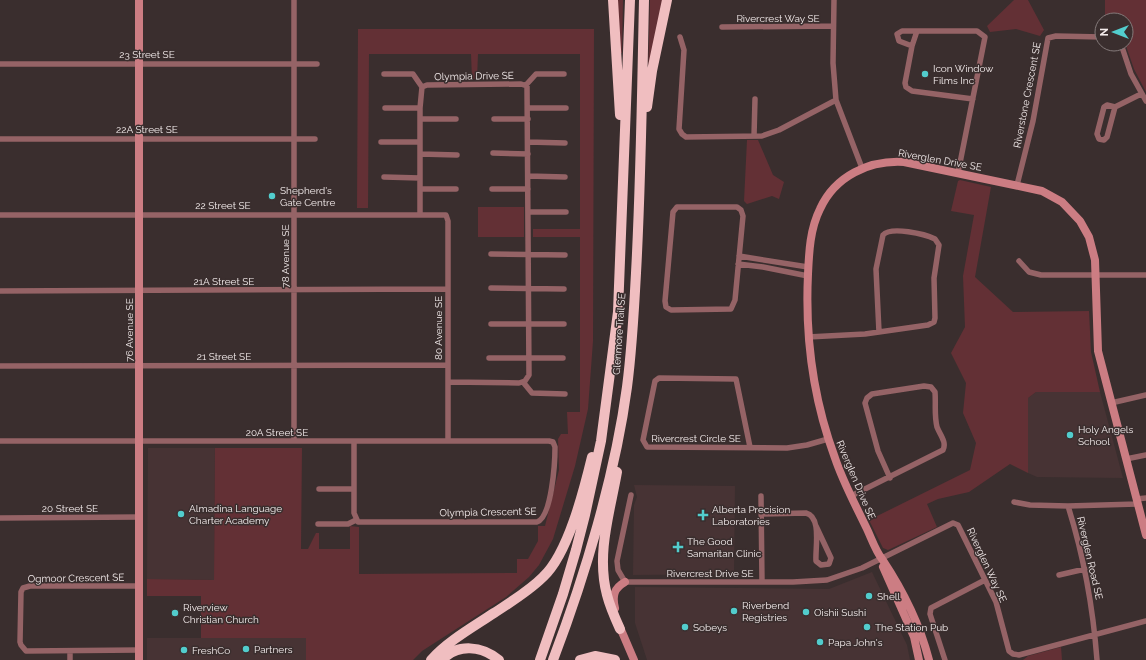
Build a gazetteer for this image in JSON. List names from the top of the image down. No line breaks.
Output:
{"streets":{"highway":["Glenmore Trail SE"],"street":["Rivercrest Way SE","23 Street SE","Olympia Drive SE","Riverstone Crescent SE","22A Street SE","Riverglen Drive SE","22 Street SE","78 Avenue SE","21A Street SE","80 Avenue SE","76 Avenue SE","21 Street SE","20A Street SE","Rivercrest Circle SE","20 Street SE","Olympia Crescent SE","Riverglen Road SE","Riverglen Way SE","Rivercrest Drive SE","Ogmoor Crescent SE"]},"crossings":[["23 Street SE","78 Avenue SE"],["23 Street SE","76 Avenue SE"],["Olympia Drive SE","22 Street SE"],["Riverstone Crescent SE","Riverglen Drive SE"],["22A Street SE","78 Avenue SE"],["22A Street SE","76 Avenue SE"],["Riverglen Drive SE","Rivercrest Circle SE"],["Riverglen Drive SE","Riverglen Road SE"],["Riverglen Drive SE","Riverglen Way SE"],["Riverglen Drive SE","Rivercrest Drive SE"],["22 Street SE","78 Avenue SE"],["22 Street SE","80 Avenue SE"],["22 Street SE","76 Avenue SE"],["78 Avenue SE","21A Street SE"],["78 Avenue SE","21 Street SE"],["78 Avenue SE","20A Street SE"],["21A Street SE","80 Avenue SE"],["21A Street SE","76 Avenue SE"],["80 Avenue SE","21 Street SE"],["80 Avenue SE","20A Street SE"],["76 Avenue SE","21 Street SE"],["76 Avenue SE","20A Street SE"],["76 Avenue SE","20 Street SE"],["76 Avenue SE","Ogmoor Crescent SE"],["20A Street SE","Olympia Crescent SE"],["Riverglen Road SE","Riverglen Way SE"],["Riverglen Way SE","Rivercrest Drive SE"]],"places":{"other":["Icon Window Films Inc","Shepherd's Gate Centre","Holy Angels School","Almadina Language Charter Academy","Shell","Riverbend Registries","Oishii Sushi","Riverview Christian Church","Sobeys","The Station Pub","Papa John's","Partners","FreshCo"],"health":["Alberta Precision Laboratories","The Good Samaritan Clinic"]},"north":"left"}
